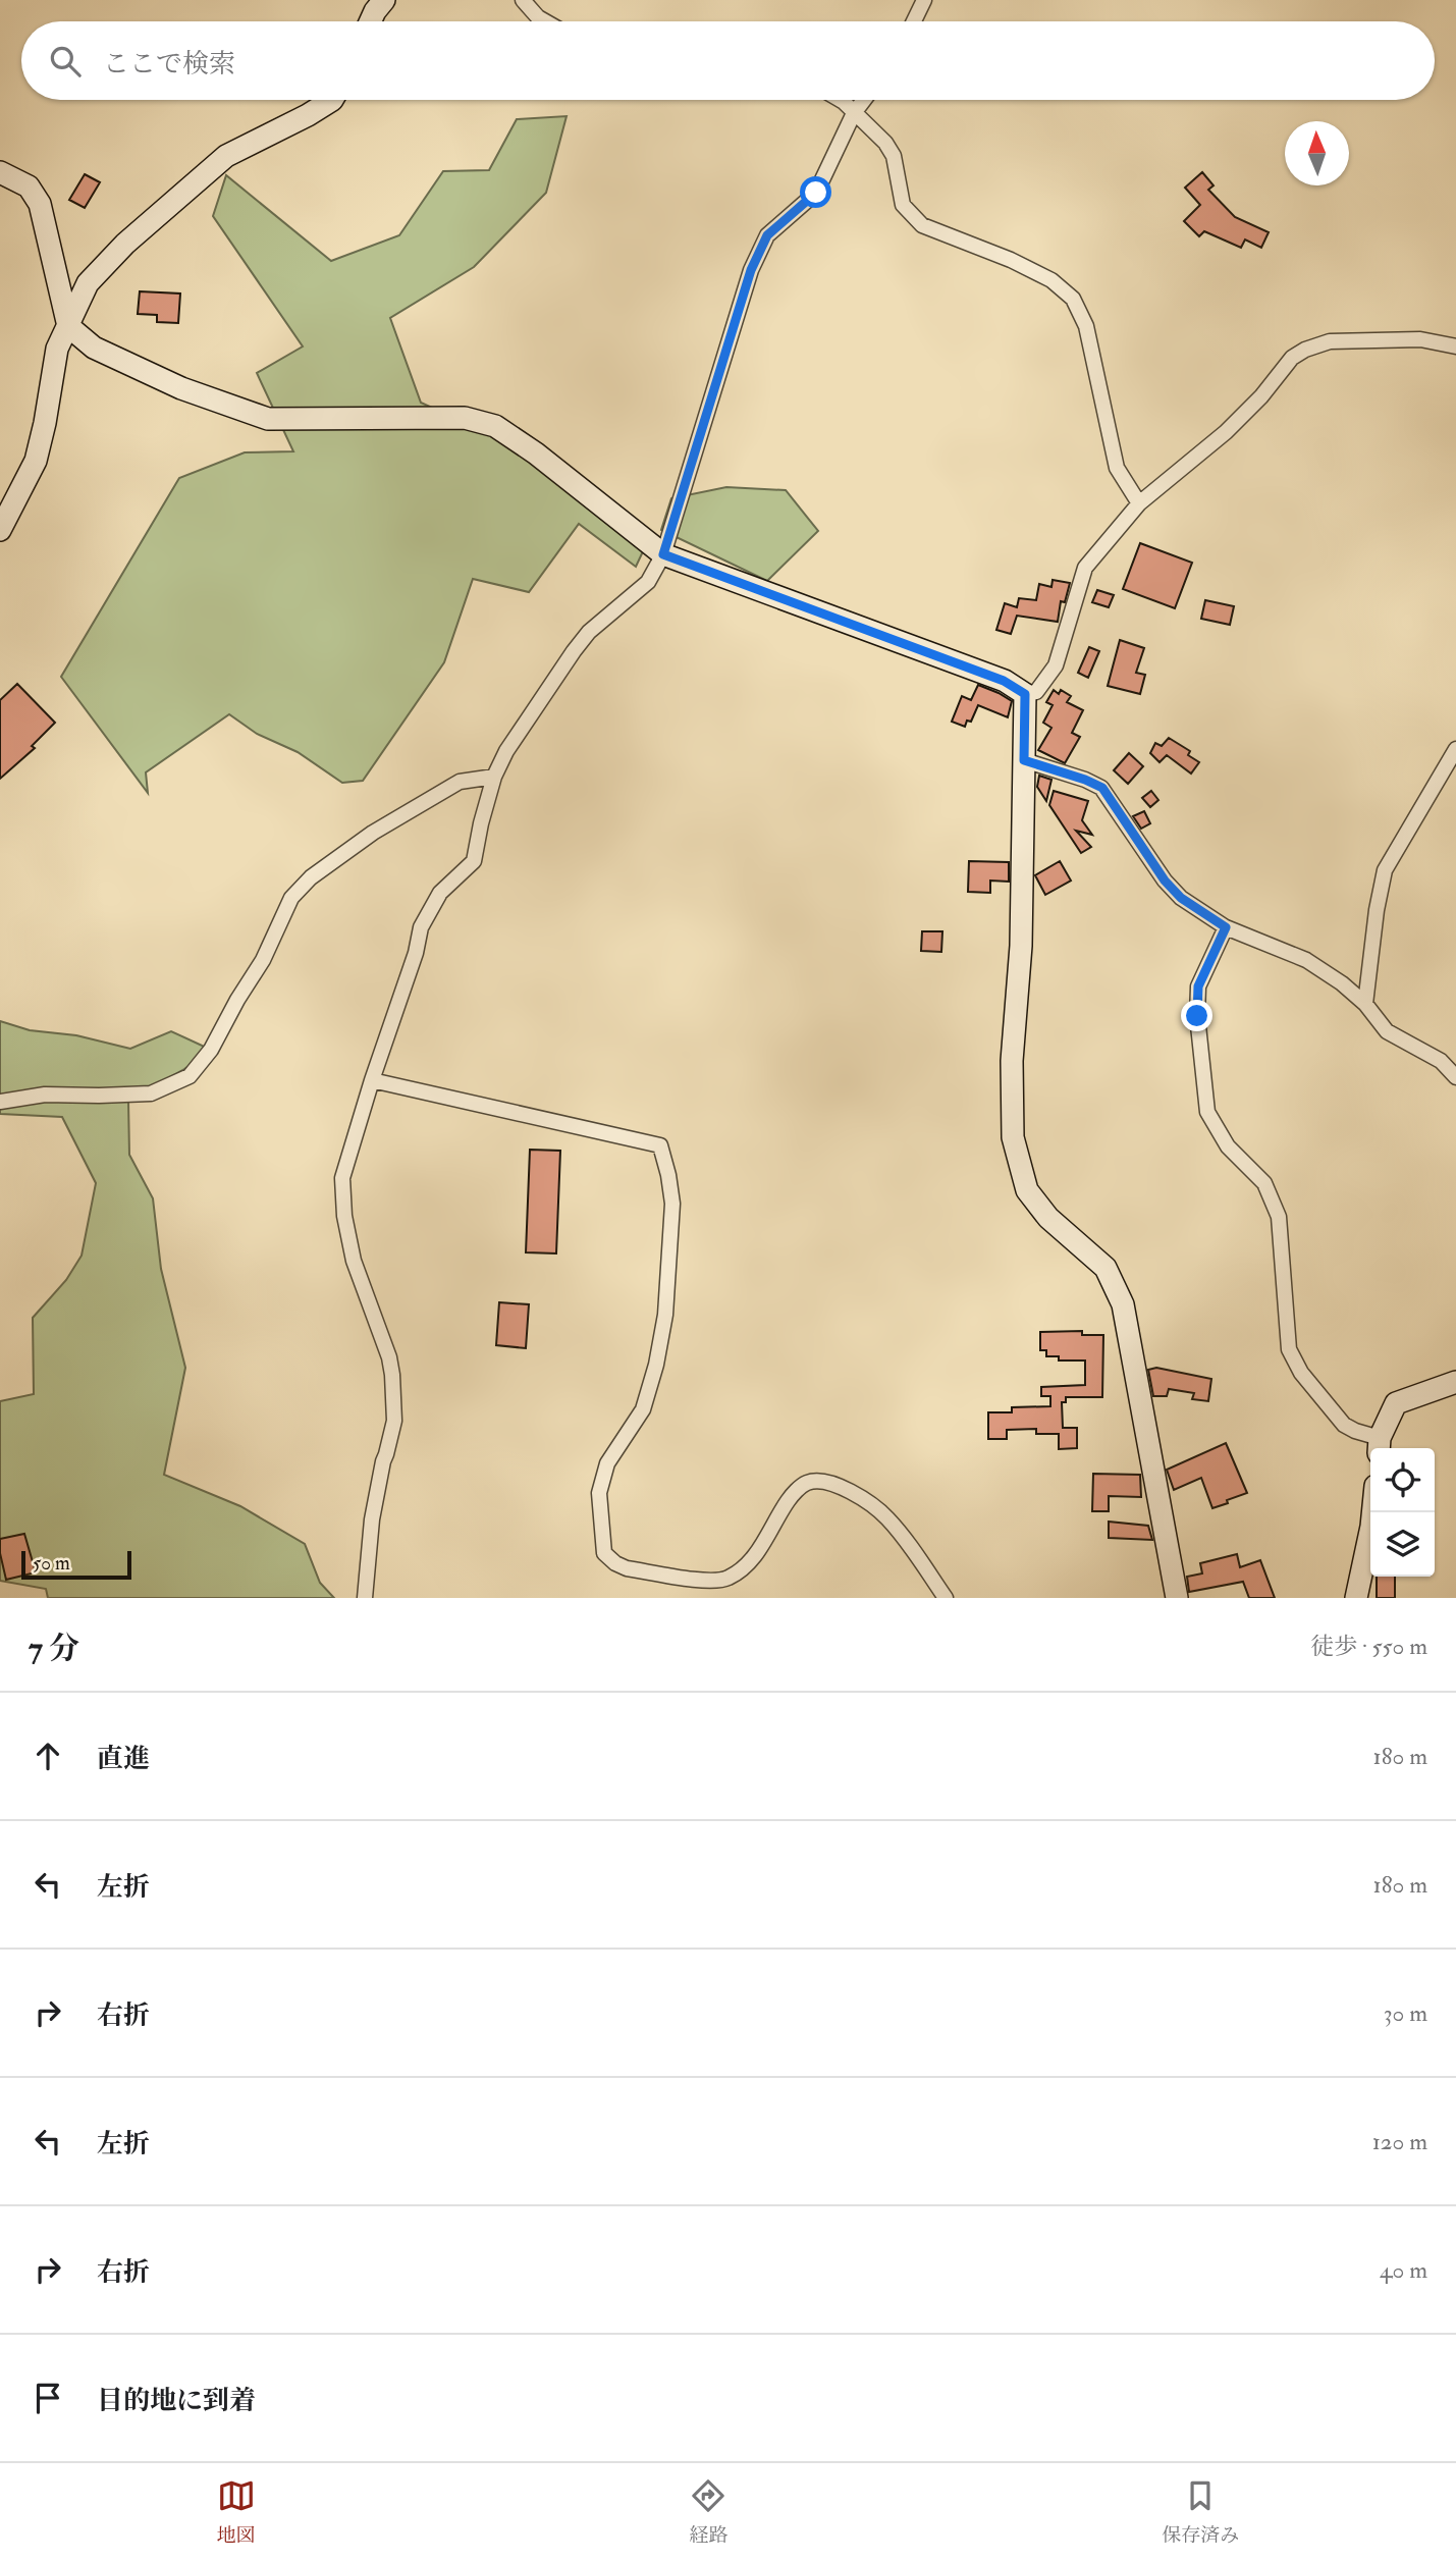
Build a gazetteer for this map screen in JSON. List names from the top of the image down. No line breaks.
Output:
{"scale_bar":"50 m","north":"top","page":{"search":"ここで検索","scale":"50 m","heading":["7 分","徒歩 · 550 m"],"list":[["直進","180 m"],["左折","180 m"],["右折","30 m"],["左折","120 m"],["右折","40 m"],"目的地に到着"],"nav":["地図","経路","保存済み"]}}
